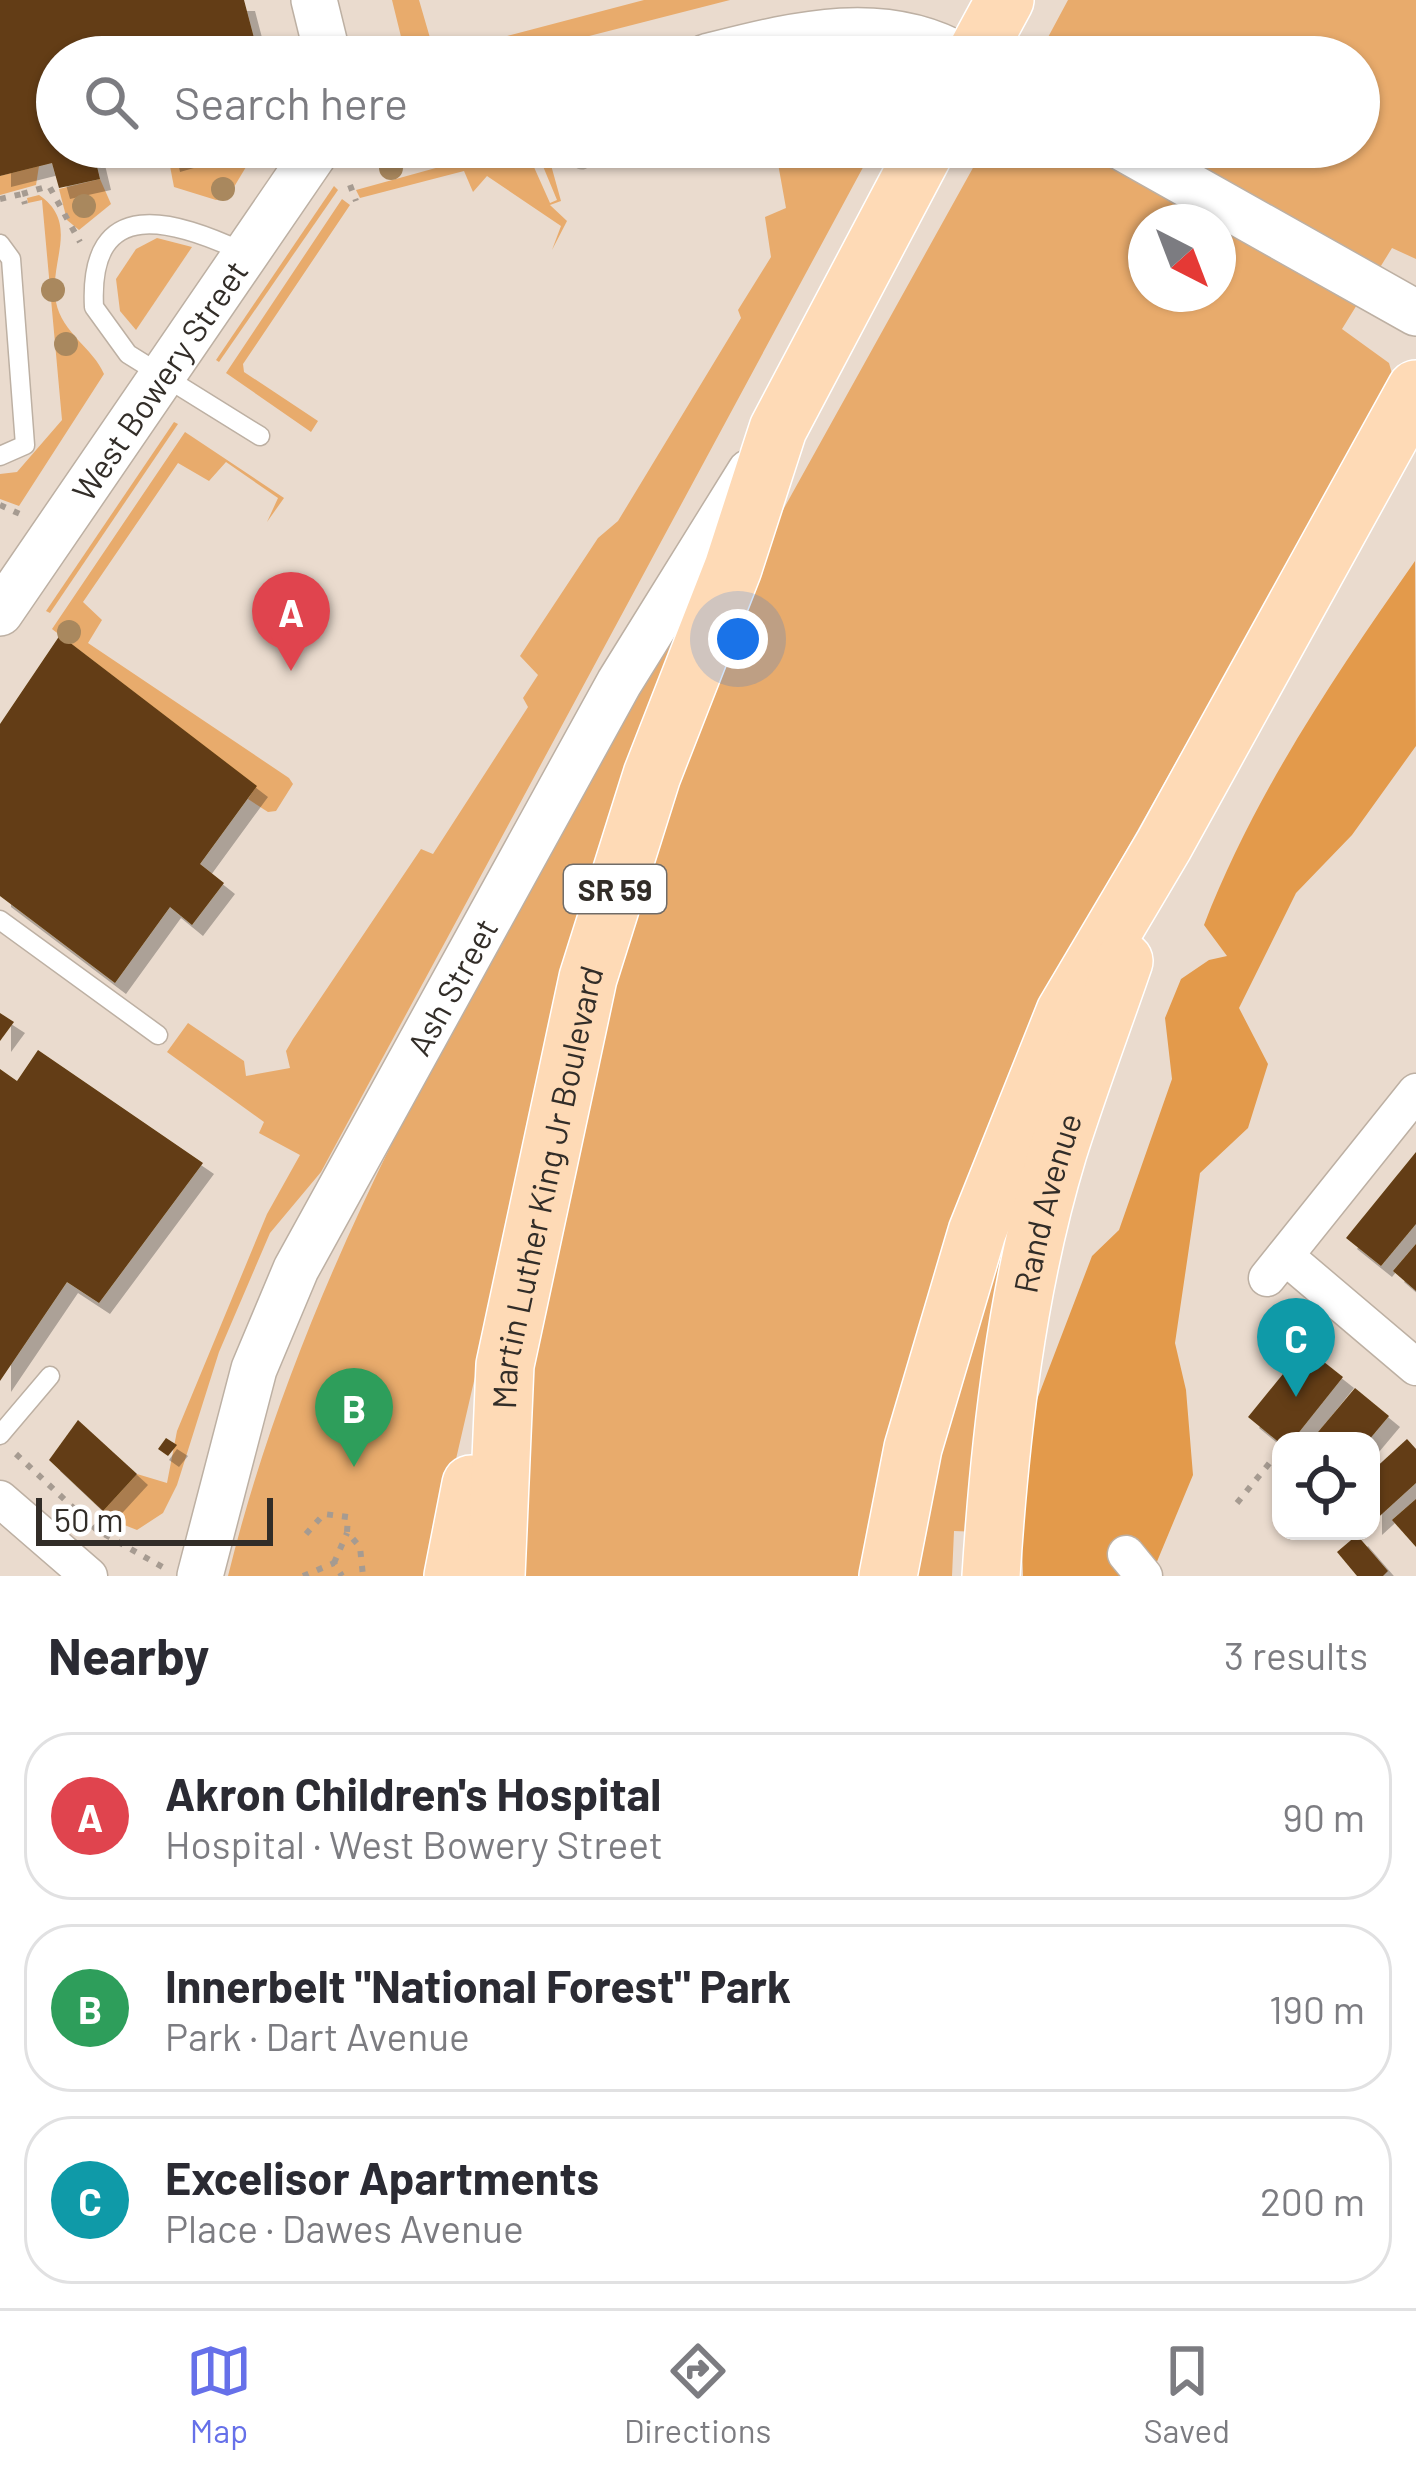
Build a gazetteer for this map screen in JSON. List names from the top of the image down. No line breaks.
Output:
{"streets":{"main road":["SR 59","Martin Luther King Jr Boulevard","Rand Avenue"],"street":["West Bowery Street","Ash Street"]},"crossings":[["Ash Street","Martin Luther King Jr Boulevard"]],"scale_bar":"50 m","north":"bottom right","page":{"search":"Search here","pins":["A","C","B"],"scale":"50 m","heading":["Nearby","3 results"],"list":[{"mark":"A","name":"Akron Children's Hospital","note":"Hospital · West Bowery Street","value":"90 m"},{"mark":"B","name":"Innerbelt \"National Forest\" Park","note":"Park · Dart Avenue","value":"190 m"},{"mark":"C","name":"Excelisor Apartments","note":"Place · Dawes Avenue","value":"200 m"}],"nav":["Map","Directions","Saved"]}}
